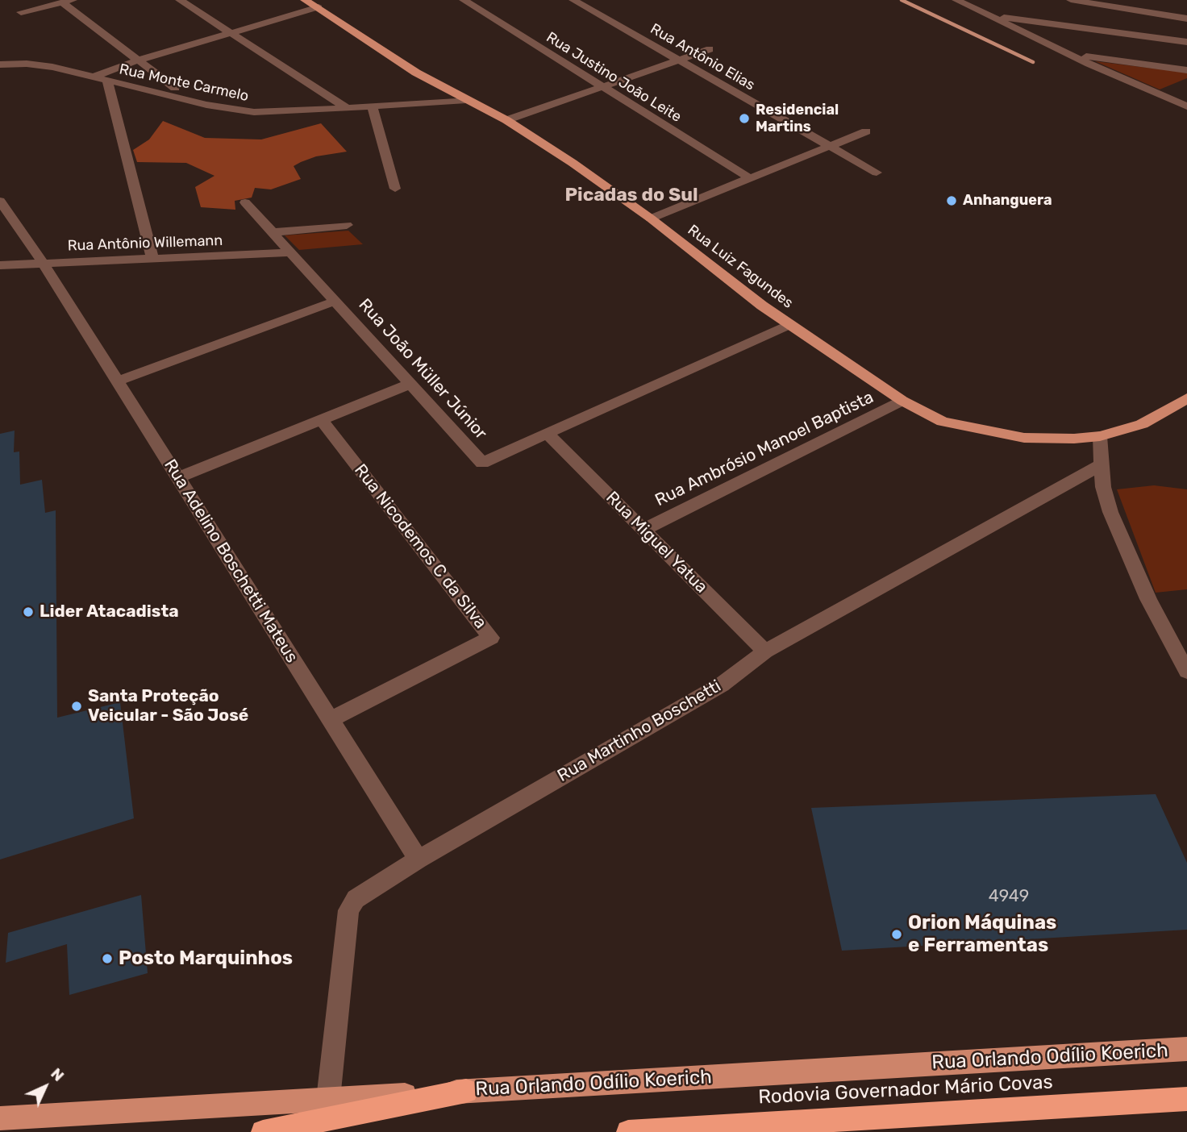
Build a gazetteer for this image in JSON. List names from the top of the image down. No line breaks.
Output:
{"streets":{"highway":["Rodovia Governador Mário Covas"],"main road":["Rua Luiz Fagundes","Rua Orlando Odílio Koerich"],"street":["Rua Antônio Elias","Rua Justino João Leite","Rua Monte Carmelo","Rua Antônio Willemann","Rua João Müller Júnior","Rua Ambrósio Manoel Baptista","Rua Miguel Yatua","Rua Nicodemos C da Silva","Rua Adelino Boschetti Mateus","Rua Martinho Boschetti"]},"crossings":[["Rua Monte Carmelo","Rua Luiz Fagundes"],["Rua Antônio Willemann","Rua João Müller Júnior"],["Rua Antônio Willemann","Rua Adelino Boschetti Mateus"],["Rua Luiz Fagundes","Rua João Müller Júnior"],["Rua Luiz Fagundes","Rua Ambrósio Manoel Baptista"],["Rua João Müller Júnior","Rua Miguel Yatua"],["Rua Ambrósio Manoel Baptista","Rua Miguel Yatua"],["Rua Miguel Yatua","Rua Martinho Boschetti"],["Rua Nicodemos C da Silva","Rua Adelino Boschetti Mateus"],["Rua Adelino Boschetti Mateus","Rua Martinho Boschetti"],["Rua Martinho Boschetti","Rua Orlando Odílio Koerich"]],"districts":["Picadas do Sul"],"places":["Residencial Martins","Anhanguera","Lider Atacadista","Santa Proteção Veicular - São José","Orion Máquinas e Ferramentas","Posto Marquinhos"],"house_numbers":["4949"],"north":"top right"}
